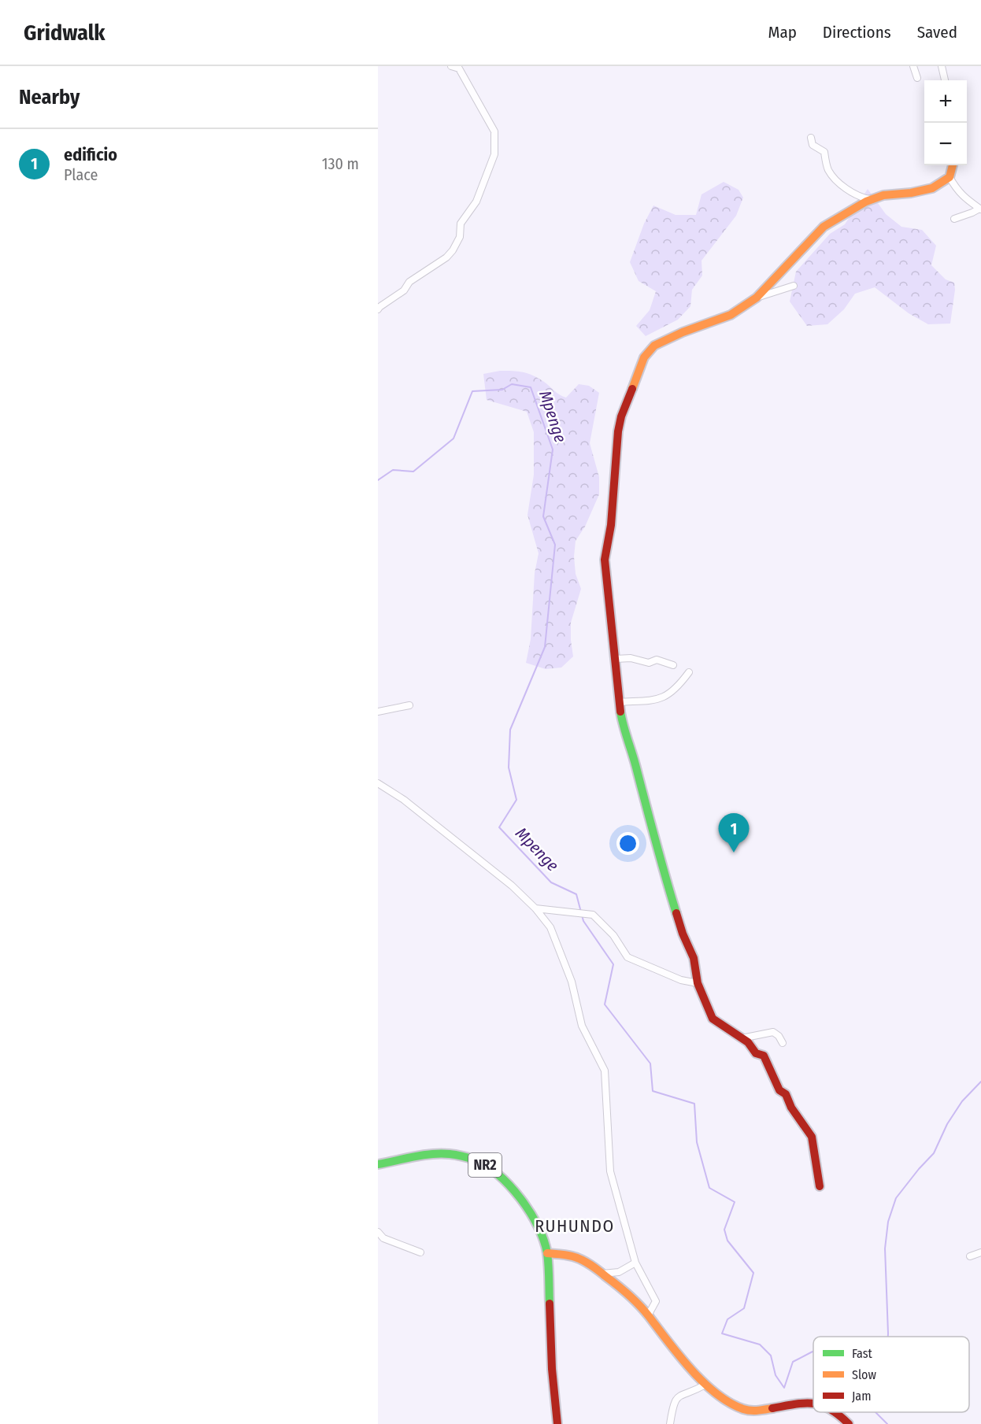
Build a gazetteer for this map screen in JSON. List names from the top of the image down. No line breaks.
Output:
{"streets":{"main road":["NR2"]},"districts":["RUHUNDO"],"water":["Mpenge"],"legend":["Fast","Slow","Jam"],"page":{"header":"Gridwalk","nav":["Map","Directions","Saved"],"heading":"Nearby","map_buttons":["+","−"],"list":[{"mark":"1","name":"edificio","note":"Place","value":"130 m"}],"pins":"1"}}
